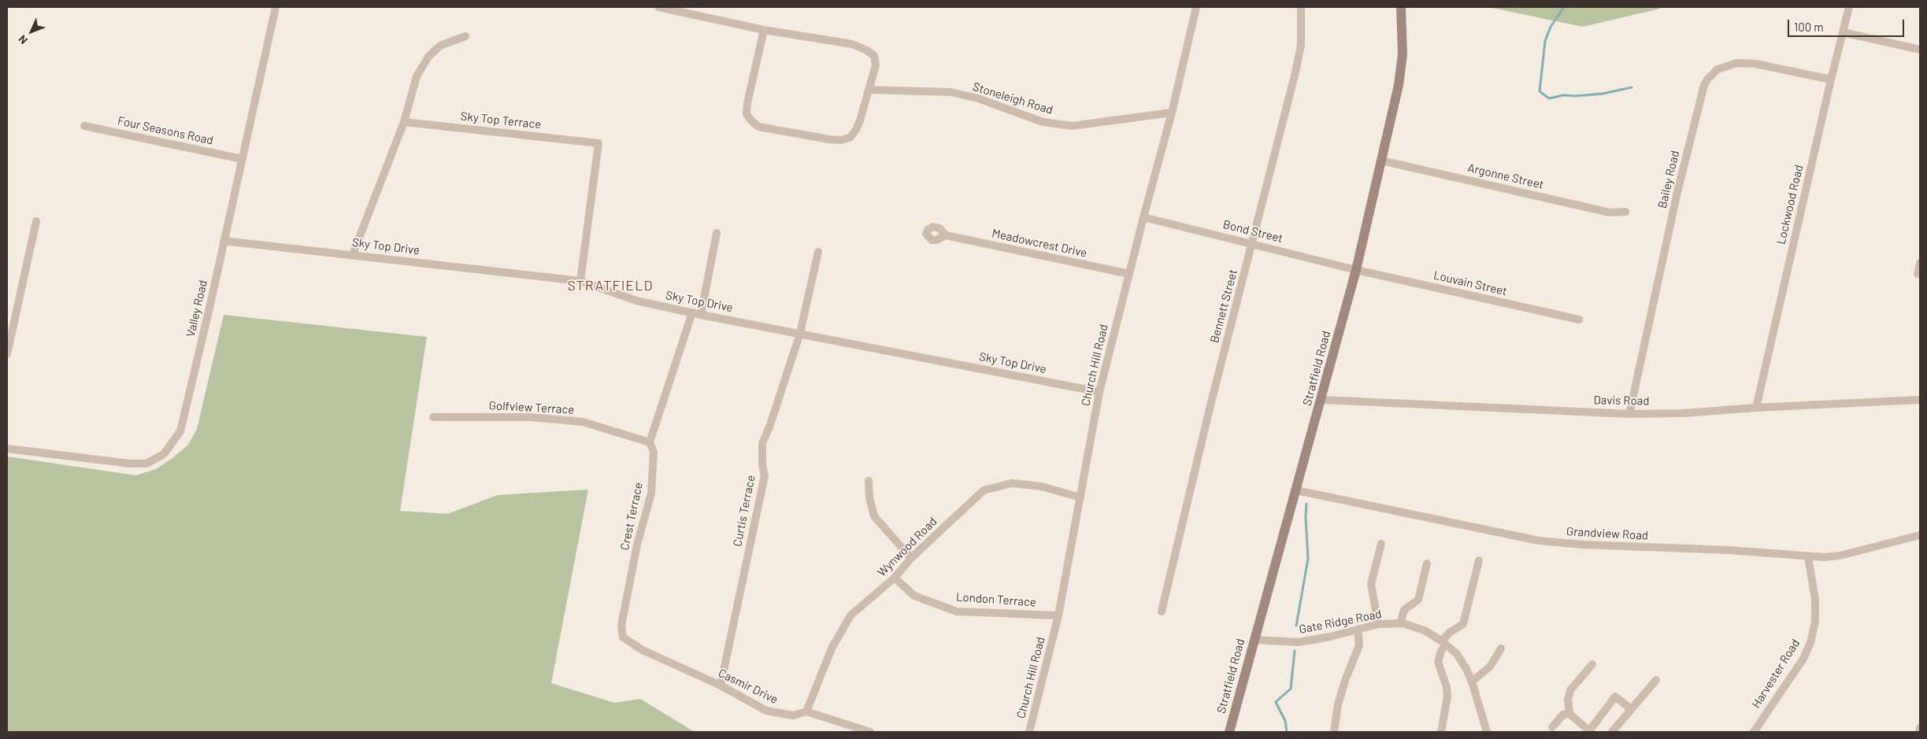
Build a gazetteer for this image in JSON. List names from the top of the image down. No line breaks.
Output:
{"streets":{"main road":["Stratfield Road"],"street":["Stoneleigh Road","Sky Top Terrace","Four Seasons Road","Argonne Street","Bailey Road","Lockwood Road","Bond Street","Meadowcrest Drive","Sky Top Drive","Louvain Street","Bennett Street","Valley Road","Church Hill Road","Davis Road","Golfview Terrace","Curtis Terrace","Crest Terrace","Grandview Road","Wynwood Road","London Terrace","Gate Ridge Road","Harvester Road","Casmir Drive"]},"crossings":[["Stoneleigh Road","Church Hill Road"],["Sky Top Terrace","Sky Top Drive"],["Four Seasons Road","Valley Road"],["Argonne Street","Stratfield Road"],["Bailey Road","Lockwood Road"],["Bailey Road","Davis Road"],["Lockwood Road","Davis Road"],["Bond Street","Louvain Street"],["Bond Street","Bennett Street"],["Bond Street","Church Hill Road"],["Bond Street","Stratfield Road"],["Meadowcrest Drive","Church Hill Road"],["Sky Top Drive","Valley Road"],["Sky Top Drive","Church Hill Road"],["Sky Top Drive","Curtis Terrace"],["Sky Top Drive","Crest Terrace"],["Louvain Street","Stratfield Road"],["Church Hill Road","Wynwood Road"],["Church Hill Road","London Terrace"],["Stratfield Road","Davis Road"],["Stratfield Road","Grandview Road"],["Stratfield Road","Gate Ridge Road"],["Golfview Terrace","Crest Terrace"],["Curtis Terrace","Casmir Drive"],["Crest Terrace","Casmir Drive"],["Grandview Road","Harvester Road"],["Wynwood Road","London Terrace"],["Wynwood Road","Casmir Drive"]],"districts":["STRATFIELD"],"scale_bar":"100 m","north":"bottom left"}
